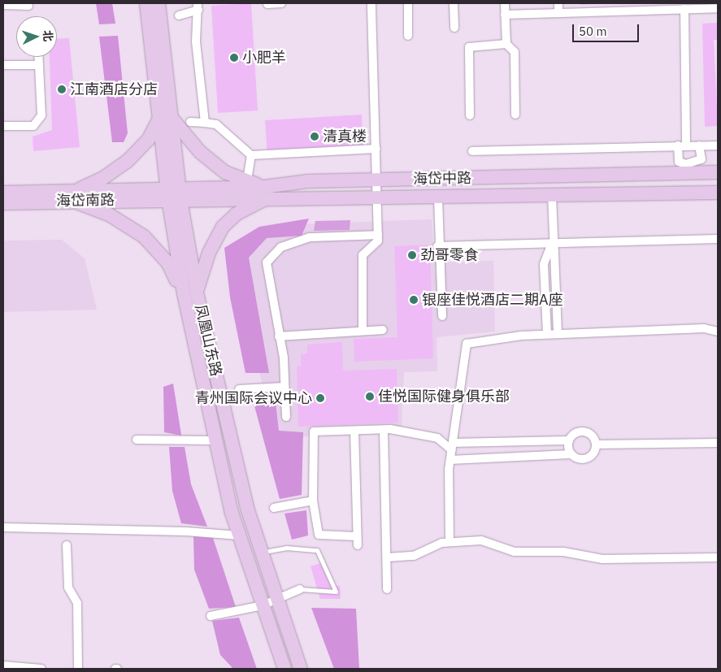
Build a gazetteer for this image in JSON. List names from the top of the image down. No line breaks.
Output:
{"streets":{"main road":["海岱中路","海岱南路","凤凰山东路"]},"crossings":[["海岱中路","海岱南路"],["海岱中路","凤凰山东路"],["海岱南路","凤凰山东路"]],"places":["小肥羊","江南酒店分店","清真楼","劲哥零食","银座佳悦酒店二期A座","佳悦国际健身俱乐部","青州国际会议中心"],"scale_bar":"50 m","north":"right"}
